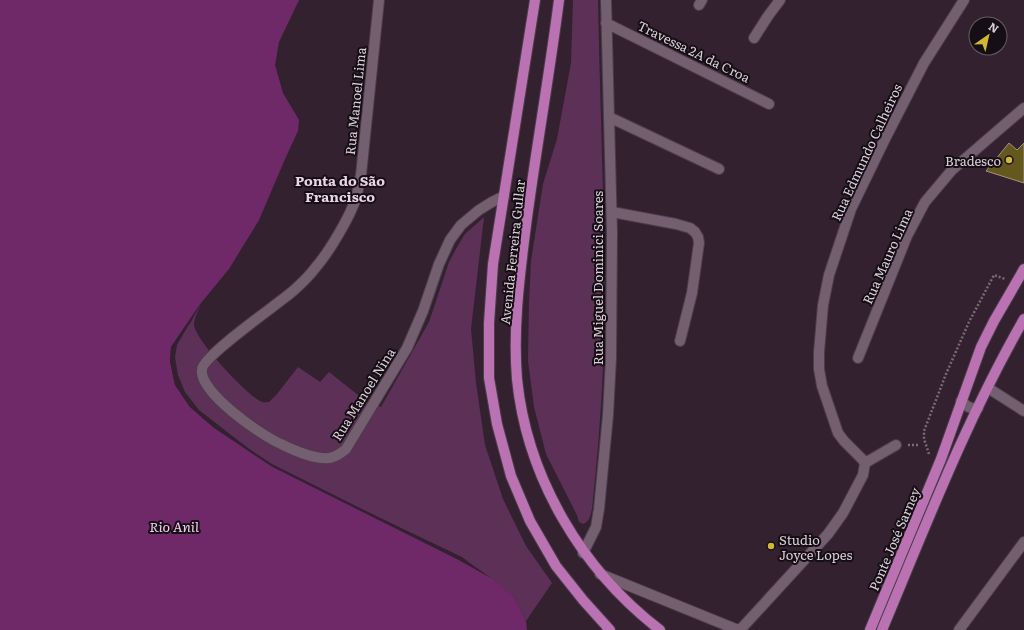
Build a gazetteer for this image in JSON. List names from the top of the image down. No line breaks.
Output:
{"streets":{"main road":["Avenida Ferreira Gullar","Ponte José Sarney"],"street":["Travessa 2A da Croa","Rua Manoel Lima","Rua Edmundo Calheiros","Rua Mauro Lima","Rua Miguel Dominici Soares","Rua Manoel Nina"]},"crossings":[["Travessa 2A da Croa","Rua Miguel Dominici Soares"],["Rua Manoel Lima","Rua Manoel Nina"],["Avenida Ferreira Gullar","Rua Miguel Dominici Soares"],["Avenida Ferreira Gullar","Rua Manoel Nina"]],"districts":["Ponta do São Francisco"],"water":["Rio Anil"],"places":["Bradesco","Studio Joyce Lopes"],"north":"top right"}
